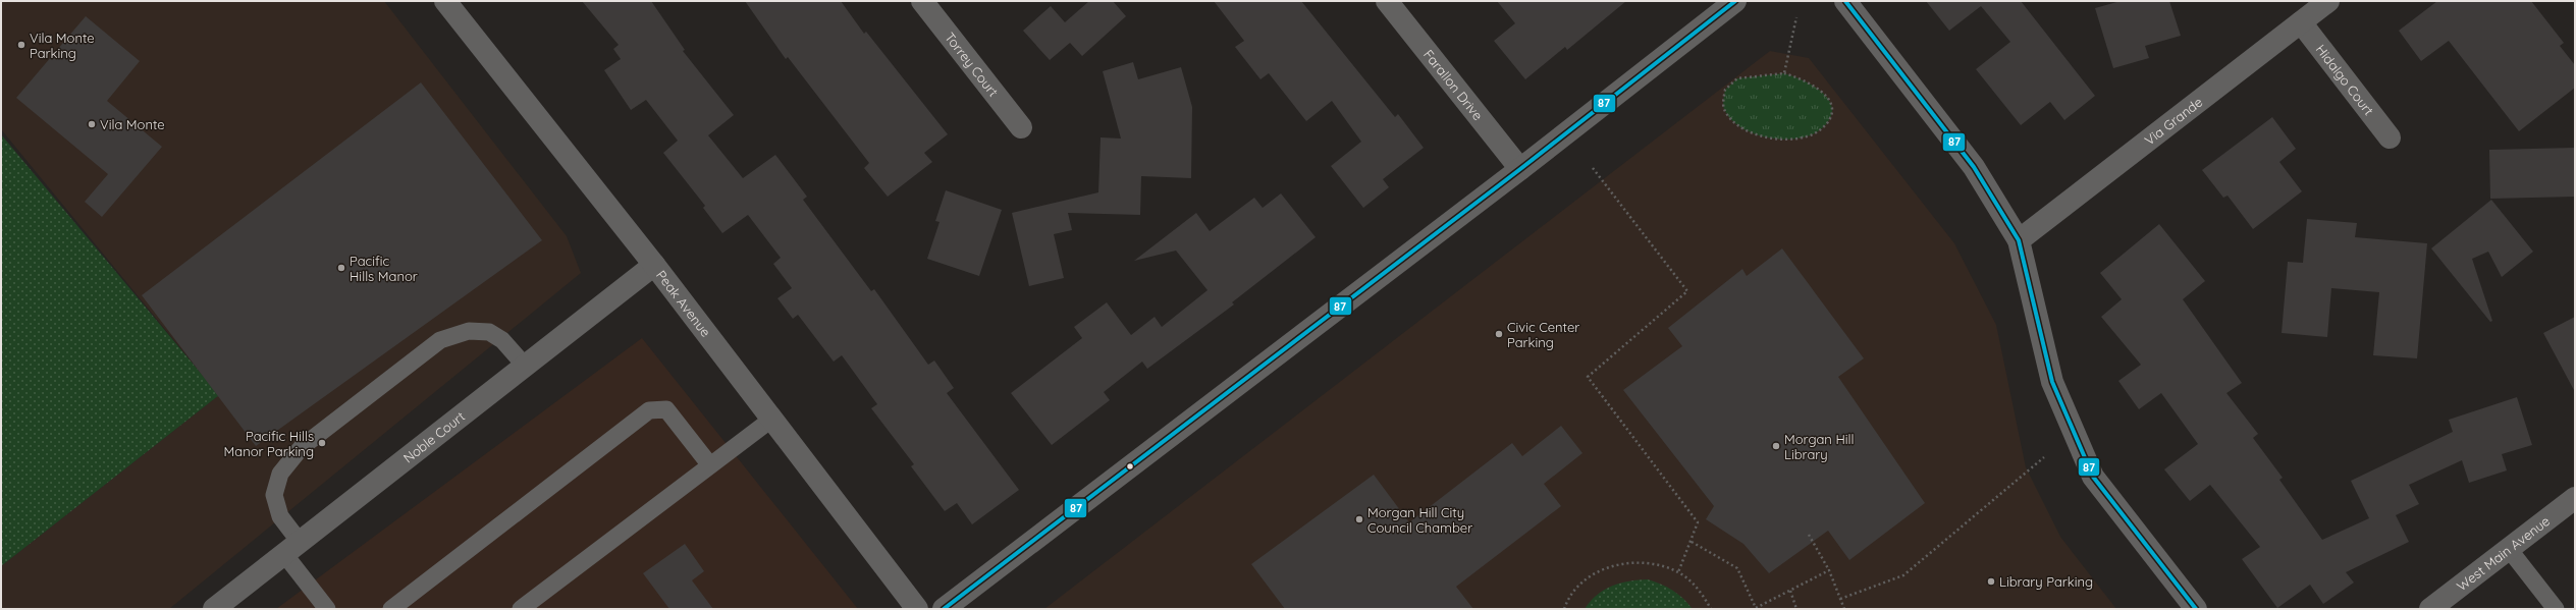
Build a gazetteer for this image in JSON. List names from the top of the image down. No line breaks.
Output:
{"streets":{"street":["Torrey Court","Hidalgo Court","Farallon Drive","Via Grande","Peak Avenue","Noble Court","West Main Avenue"]},"crossings":[["Hidalgo Court","Via Grande"],["Peak Avenue","Noble Court"]],"places":["Vila Monte Parking","Vila Monte","Pacific Hills Manor","Civic Center Parking","Pacific Hills Manor Parking","Morgan Hill Library","Morgan Hill City Council Chamber","Library Parking"],"lines":["transit line 87"]}
